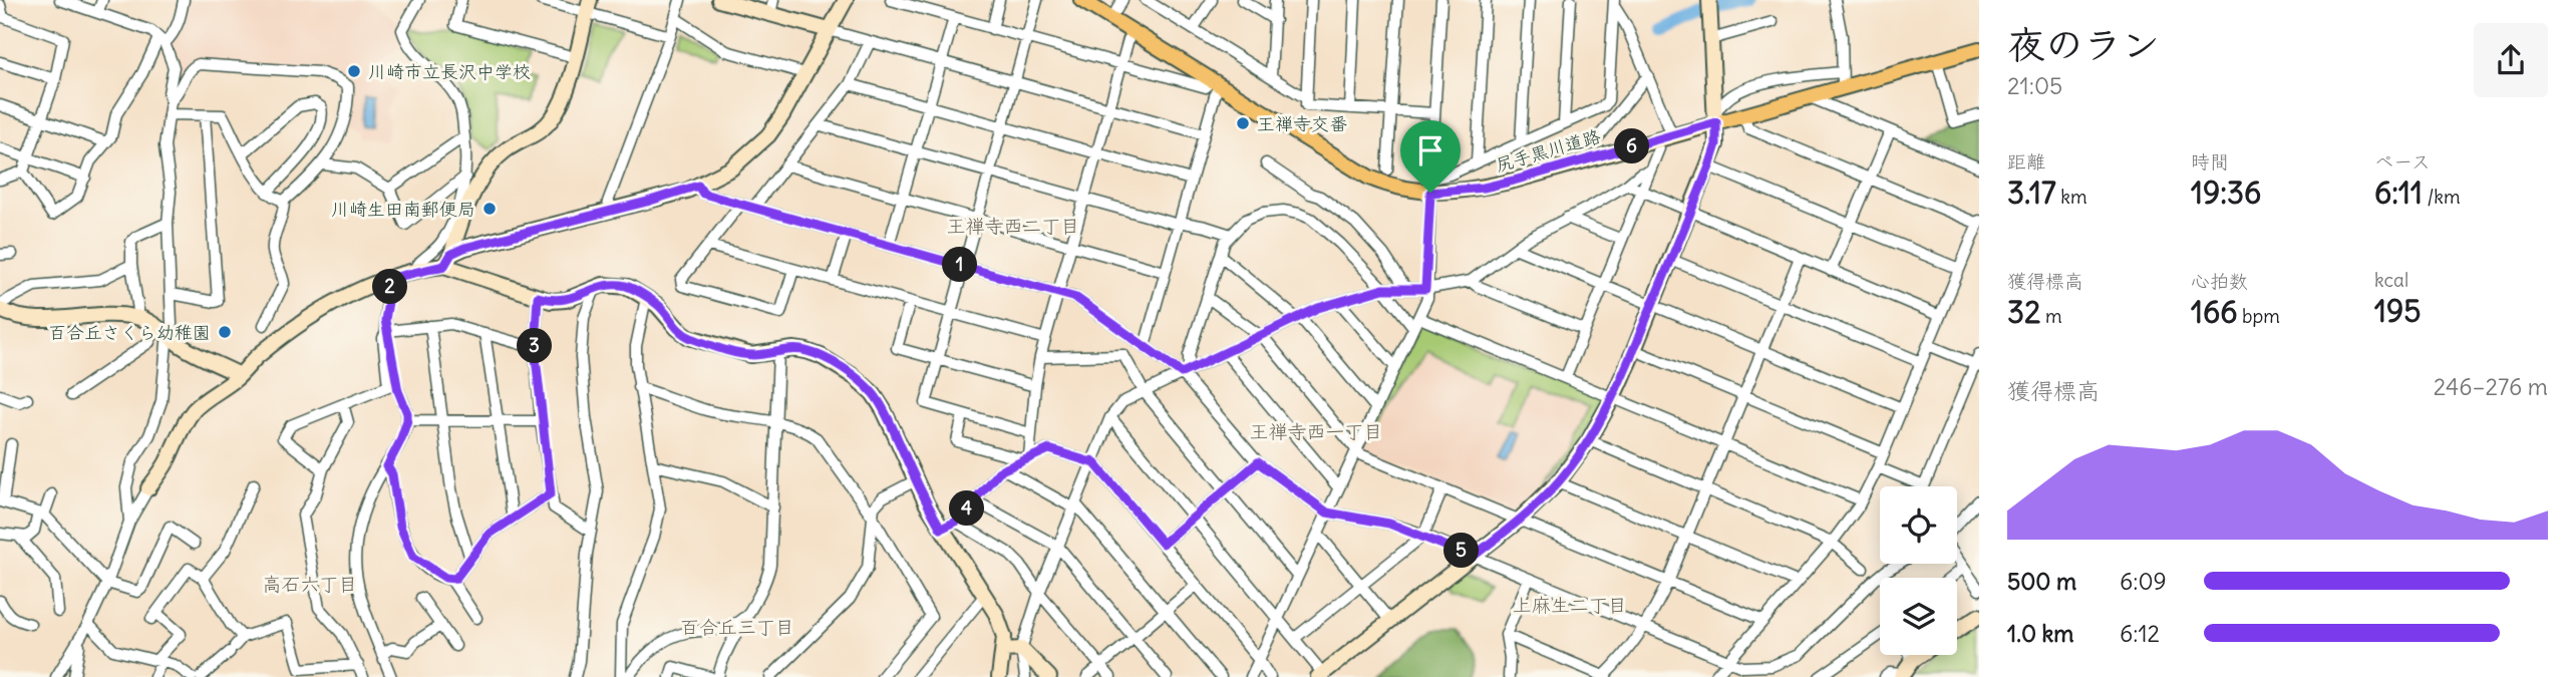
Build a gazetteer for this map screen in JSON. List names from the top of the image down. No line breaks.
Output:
{"streets":{"main road":["尻手黒川道路"]},"districts":["王禅寺西二丁目","王禅寺西一丁目","高石六丁目","上麻生二丁目","百合丘三丁目"],"places":["川崎市立長沢中学校","王禅寺交番","川崎生田南郵便局","百合丘さくら幼稚園"],"page":{"heading":["夜のラン","21:05"],"stats":[["距離","3.17 km"],["時間","19:36"],["ペース","6:11 /km"],["獲得標高","32 m"],["心拍数","166 bpm"],["kcal","195"]],"pins":["6","1","2","3","4","5"],"chart":["獲得標高","246–276 m"],"list":[{"name":"500 m","note":"6:09"},{"name":"1.0 km","note":"6:12"}]}}
